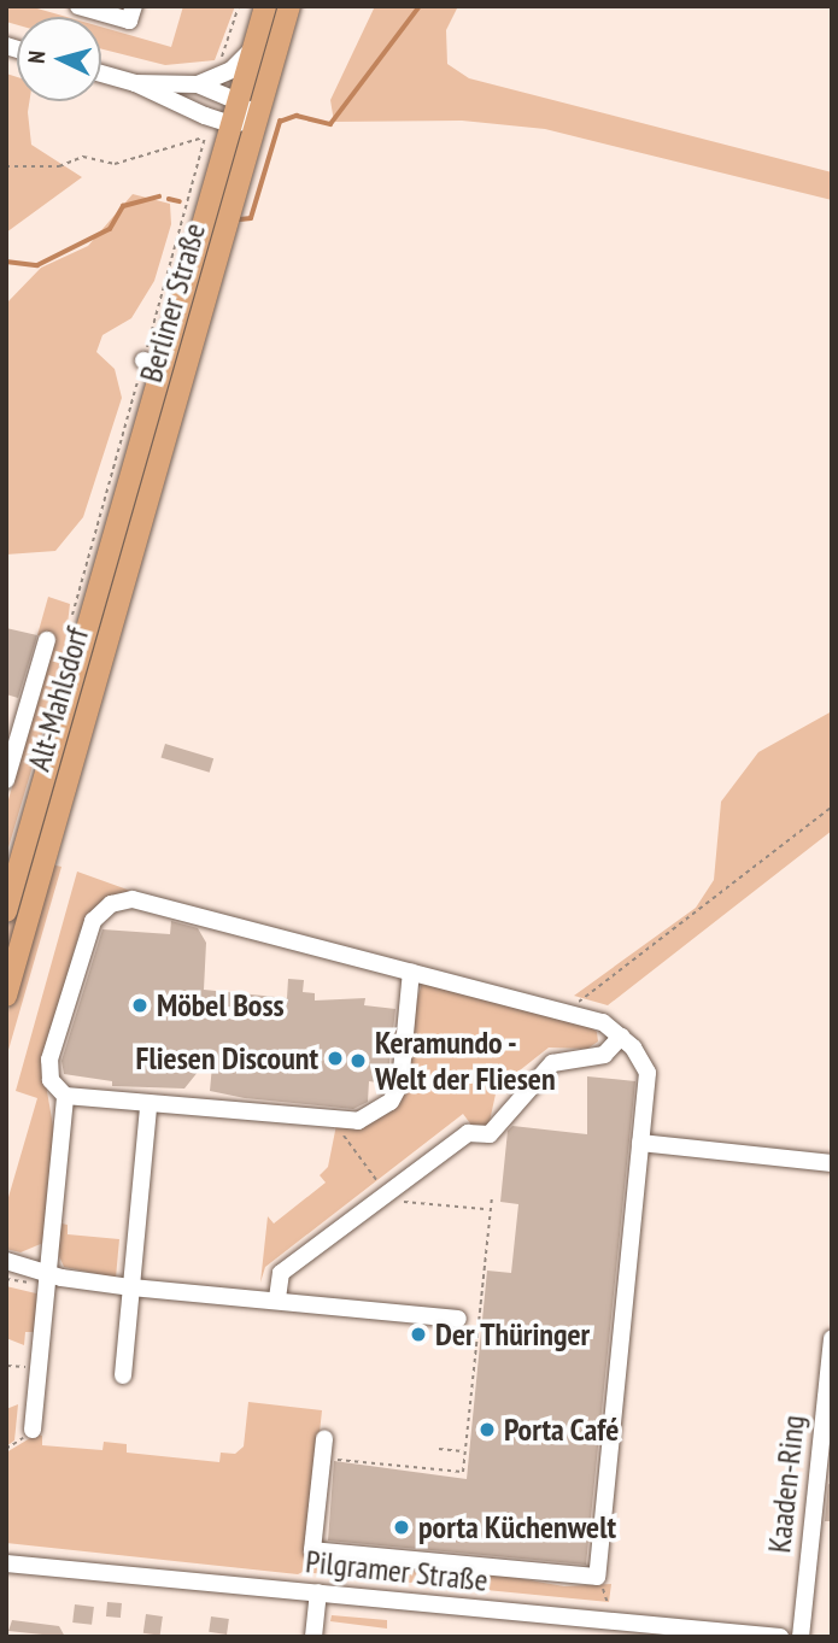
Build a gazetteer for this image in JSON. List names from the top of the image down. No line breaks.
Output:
{"streets":{"main road":["Berliner Straße","Alt-Mahlsdorf"],"street":["Kaaden-Ring","Pilgramer Straße"]},"crossings":[["Berliner Straße","Alt-Mahlsdorf"]],"places":["Möbel Boss","Fliesen Discount","Keramundo - Welt der Fliesen","Der Thüringer","Porta Café","porta Küchenwelt"],"north":"left"}
